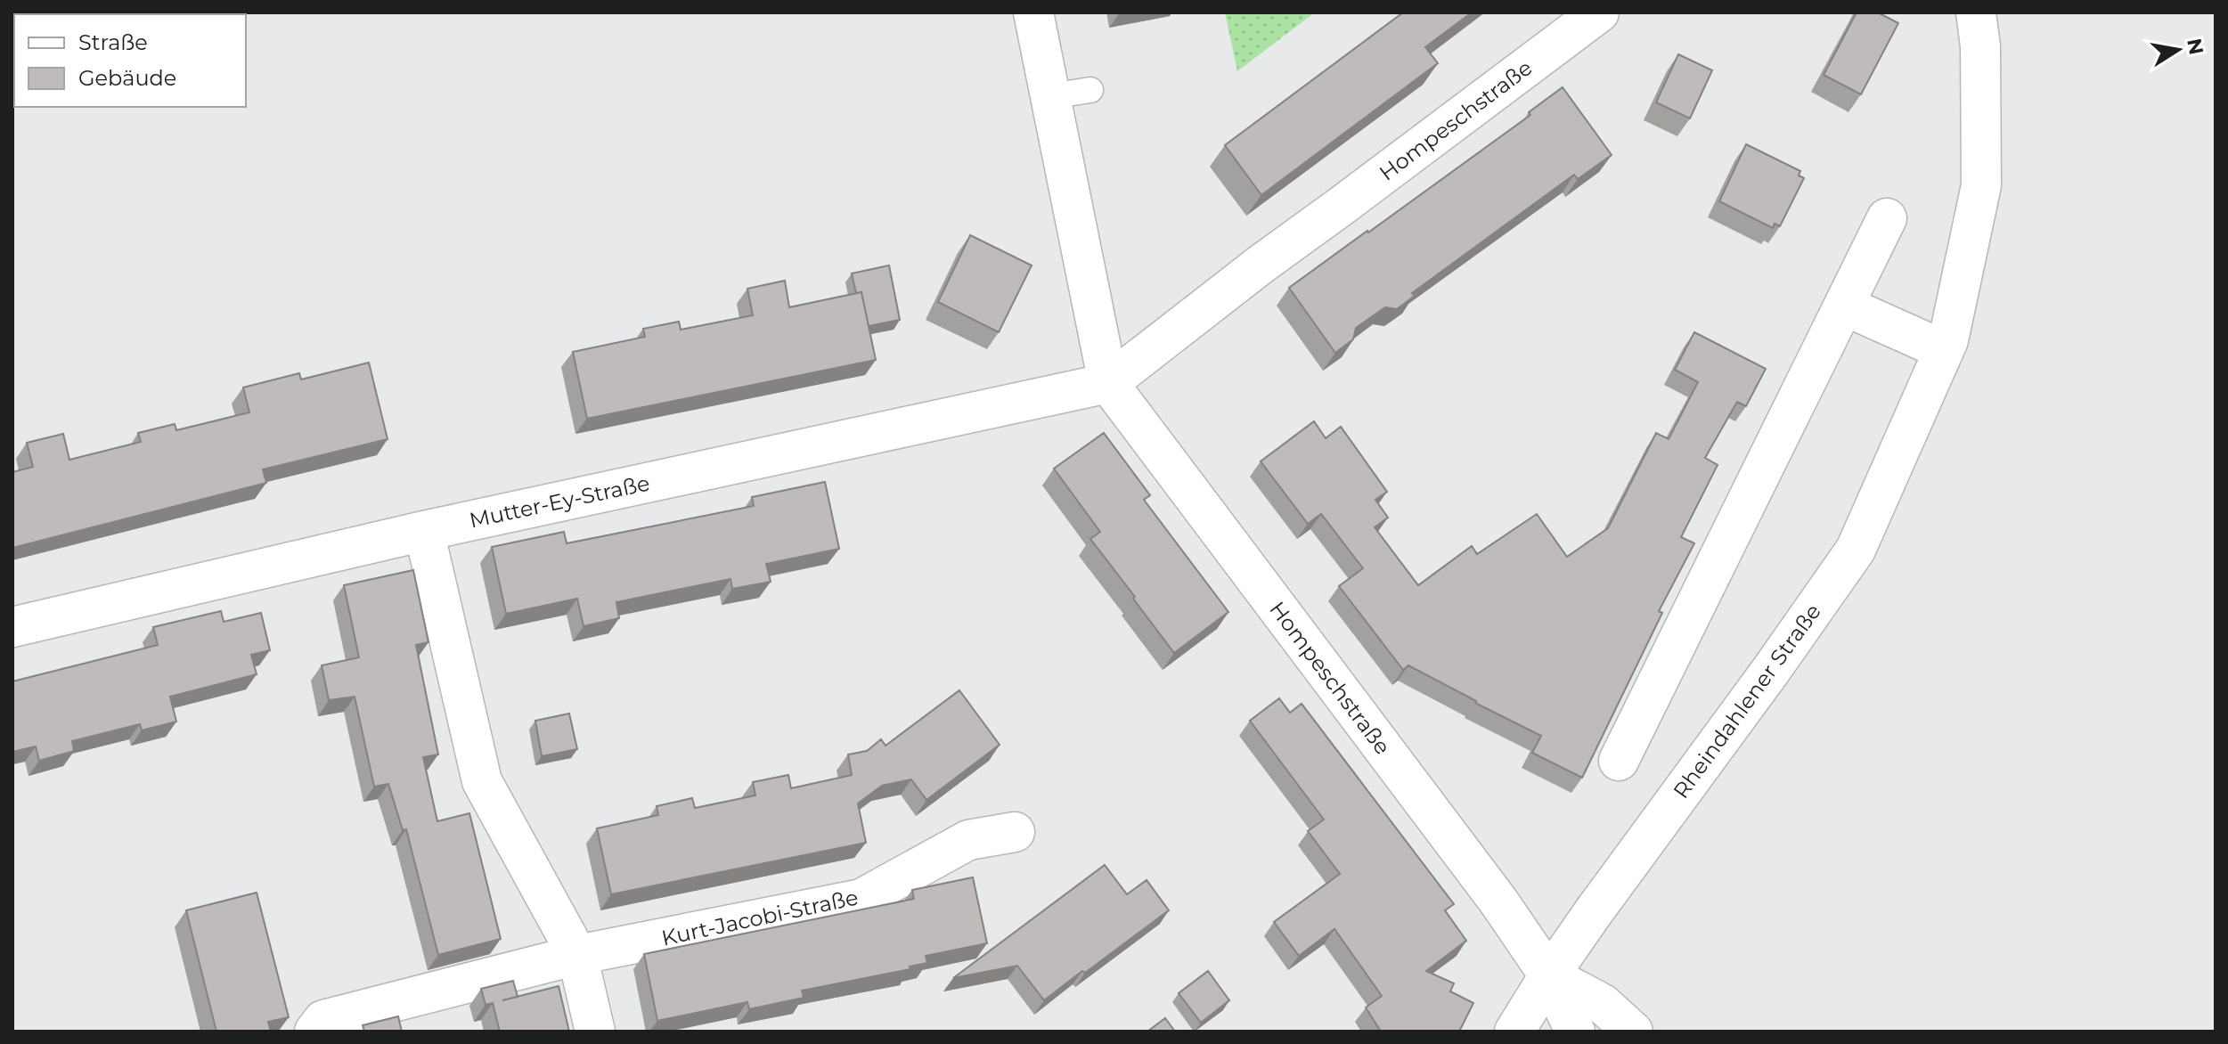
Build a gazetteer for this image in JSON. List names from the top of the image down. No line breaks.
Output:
{"streets":{"street":["Hompeschstraße","Mutter-Ey-Straße","Rheindahlener Straße","Kurt-Jacobi-Straße"]},"crossings":[["Hompeschstraße","Mutter-Ey-Straße"],["Hompeschstraße","Rheindahlener Straße"]],"legend":["Straße","Gebäude"],"north":"right"}
